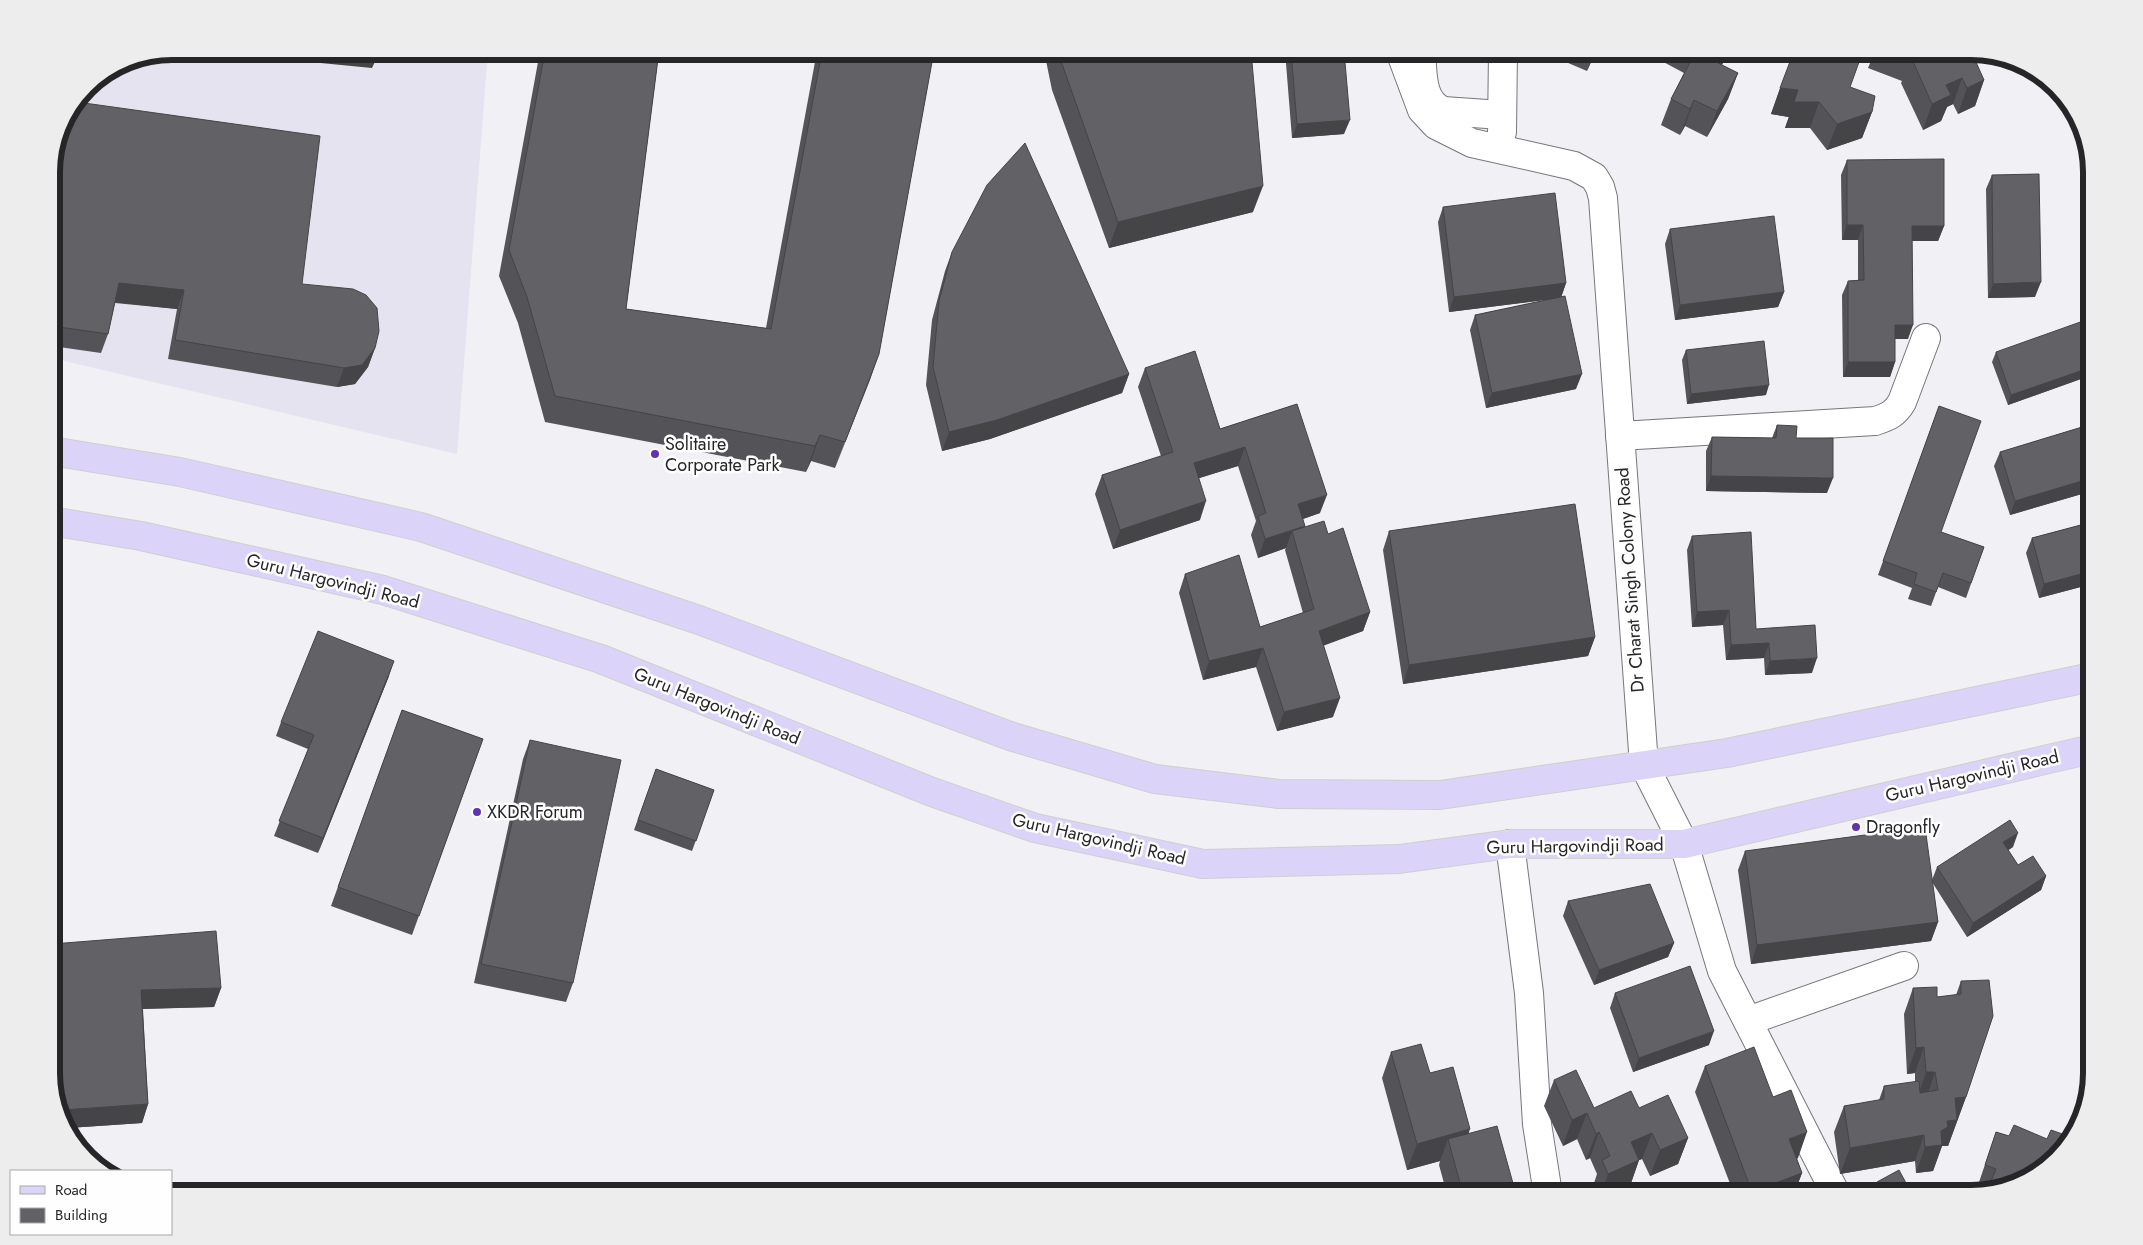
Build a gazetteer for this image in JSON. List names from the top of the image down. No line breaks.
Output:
{"streets":{"main road":["Guru Hargovindji Road"],"street":["Dr Charat Singh Colony Road"]},"crossings":[["Dr Charat Singh Colony Road","Guru Hargovindji Road"]],"places":["Solitaire Corporate Park","XKDR Forum","Dragonfly"],"legend":["Road","Building"]}
